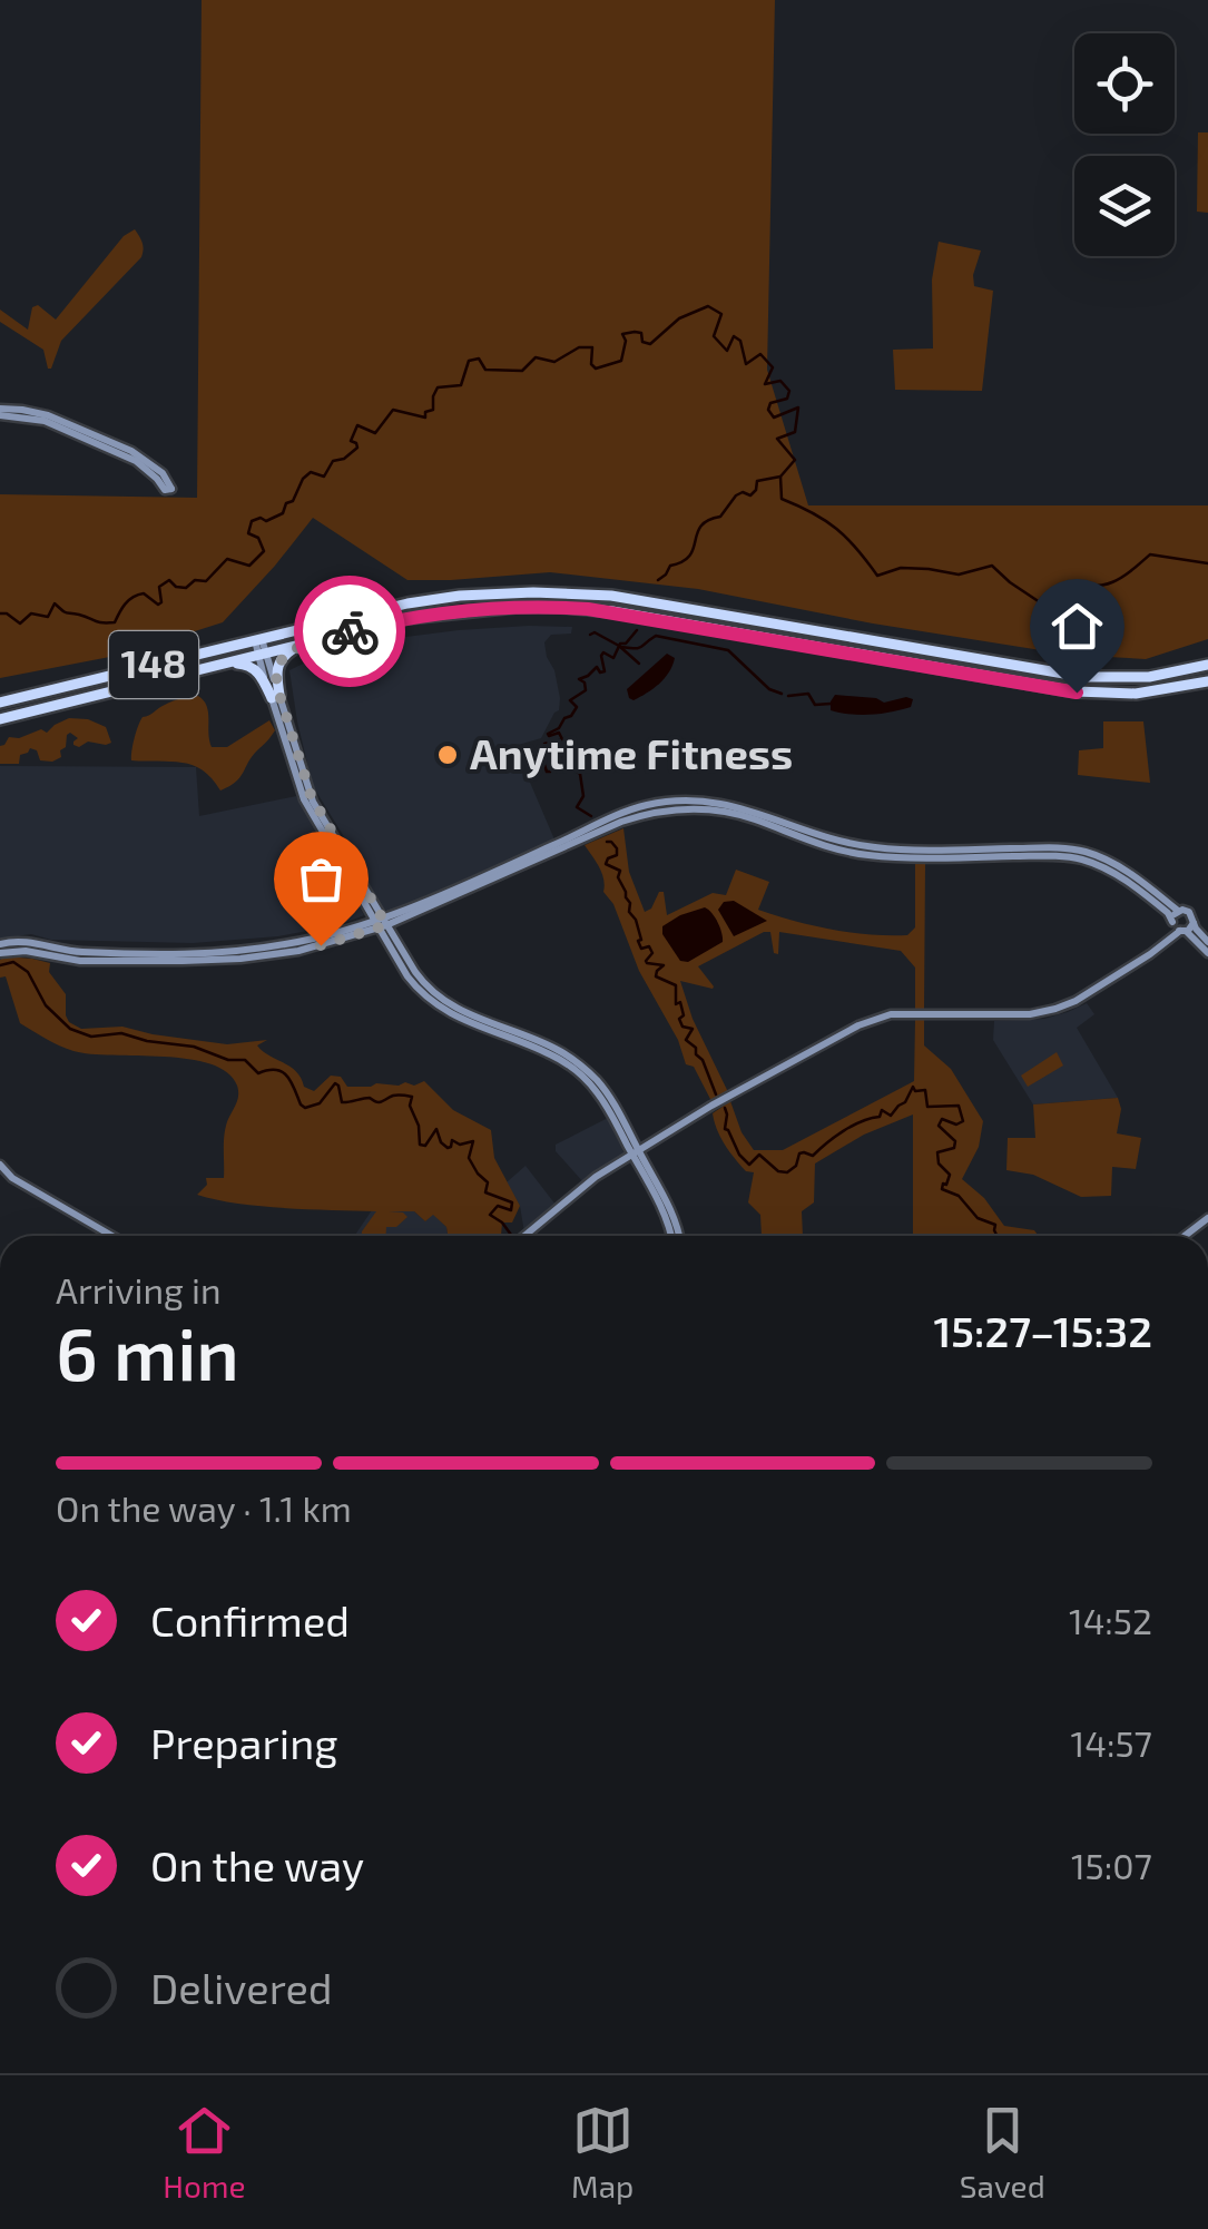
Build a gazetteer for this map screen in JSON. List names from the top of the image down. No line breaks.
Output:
{"streets":{"highway":["148"]},"places":["Anytime Fitness"],"page":{"heading":["6 min","Arriving in","15:27–15:32"],"bar":"On the way · 1.1 km","list":[["Confirmed","14:52"],["Preparing","14:57"],["On the way","15:07"],"Delivered"],"tabs":["Home","Map","Saved"]}}
